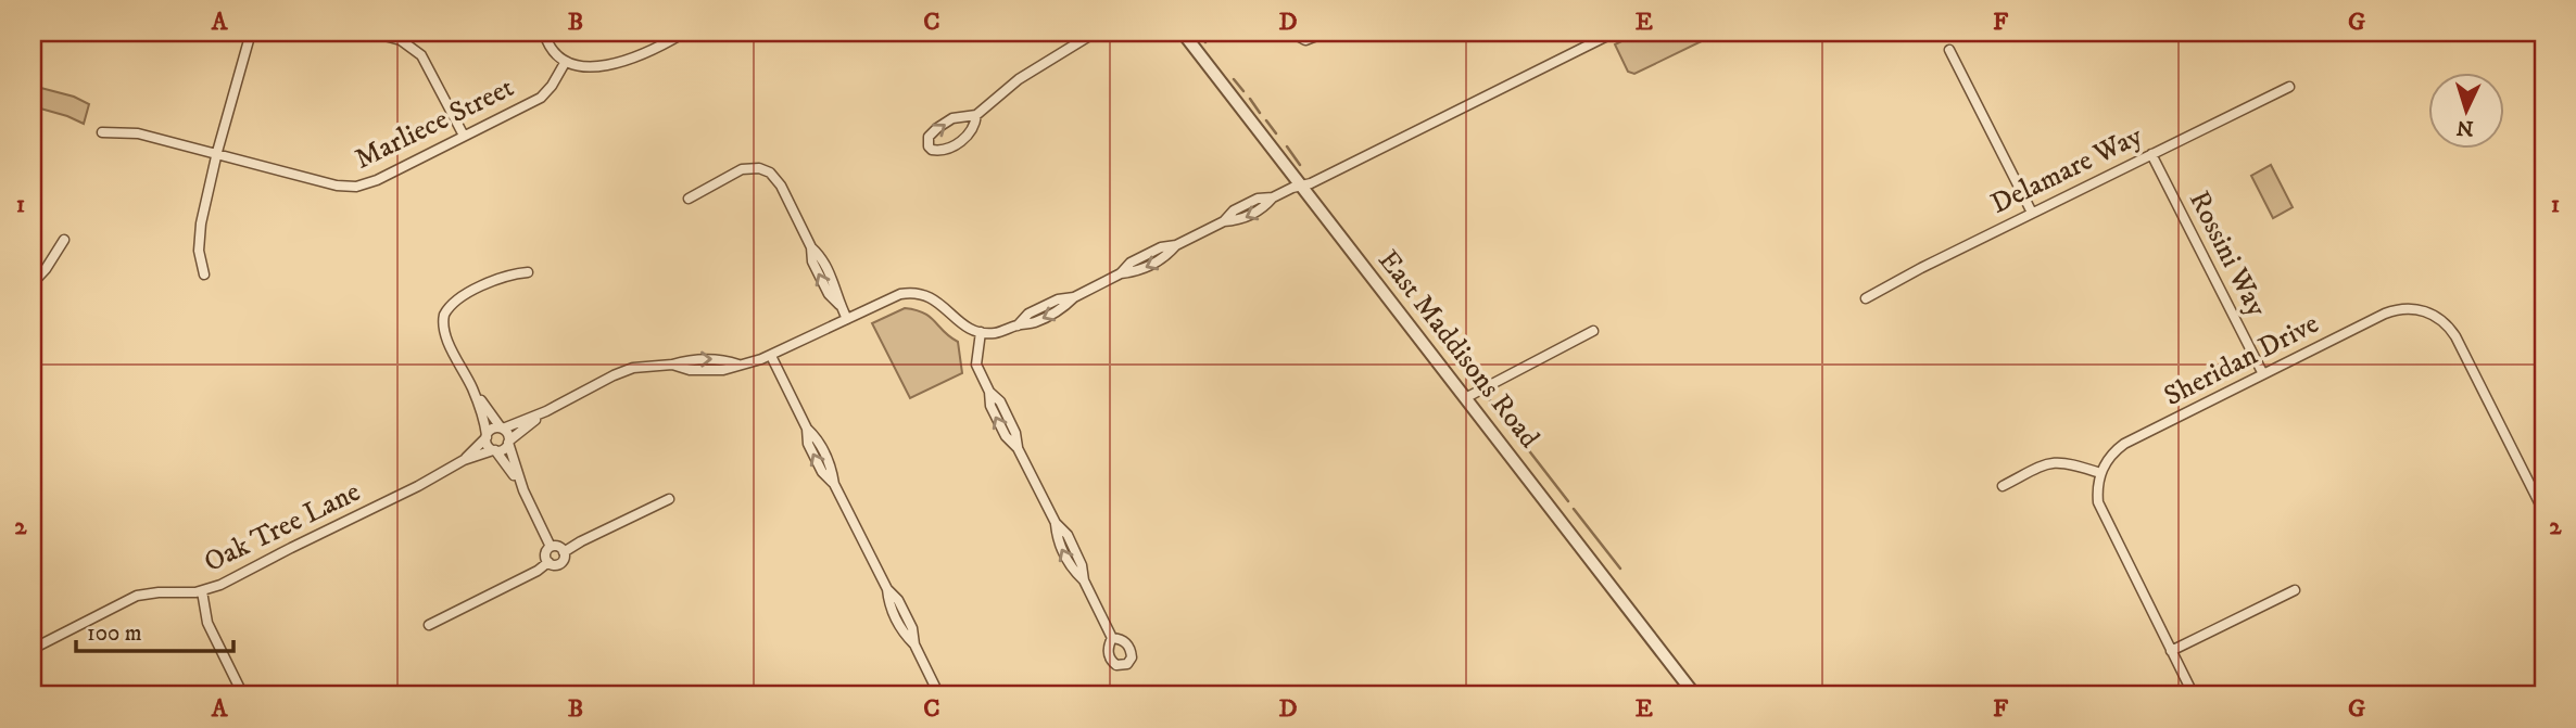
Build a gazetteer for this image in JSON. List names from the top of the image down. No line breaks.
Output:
{"streets":{"street":["Marliece Street","Delamare Way","Rossini Way","East Maddisons Road","Sheridan Drive","Oak Tree Lane"]},"crossings":[["Delamare Way","Rossini Way"],["Rossini Way","Sheridan Drive"]],"scale_bar":"100 m","north":"bottom","grid":{"columns":["A","B","C","D","E","F","G"],"rows":["1","2"]}}
